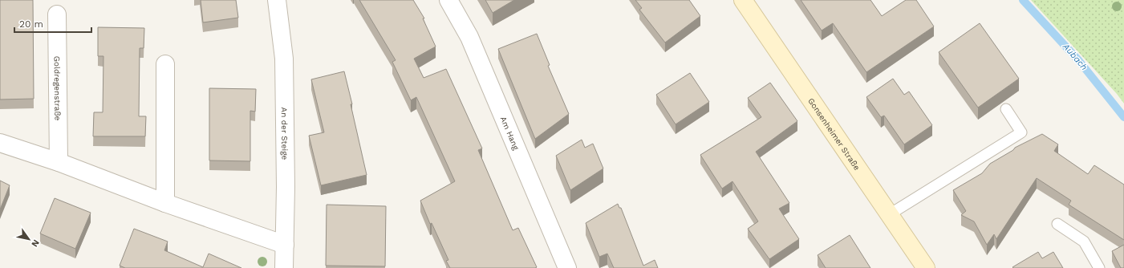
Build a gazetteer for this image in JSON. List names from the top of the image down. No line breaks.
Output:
{"streets":{"main road":["Gonsenheimer Straße"],"street":["Goldregenstraße","Am Hang","An der Steige"]},"water":["Aubach"],"scale_bar":"20 m","north":"bottom right"}
